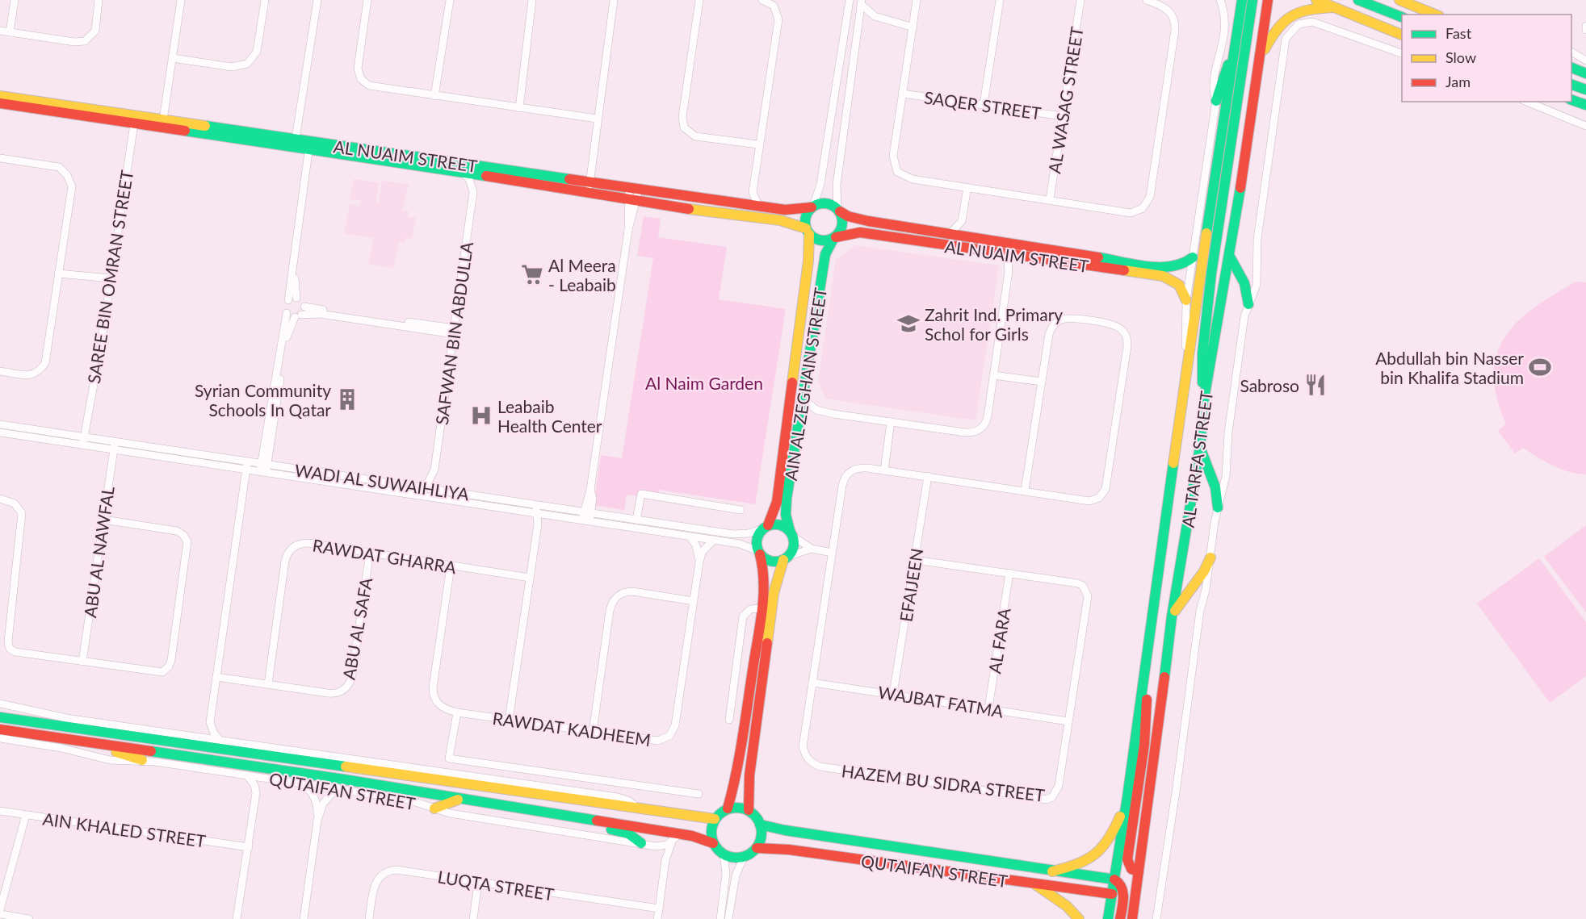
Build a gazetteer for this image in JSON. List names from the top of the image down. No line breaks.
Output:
{"streets":{"street":["AL WASAG STREET","SAQER STREET","AL NUAIM STREET","SAREE BIN OMRAN STREET","SAFWAN BIN ABDULLA","AIN AL ZEGHAIN STREET","AL TARFA STREET","WADI AL SUWAIHLIYA","ABU AL NAWFAL","RAWDAT GHARRA","EFAIJEEN","ABU AL SAFA","AL FARA","WAJBAT FATMA","RAWDAT KADHEEM","HAZEM BU SIDRA STREET","QUTAIFAN STREET","AIN KHALED STREET","LUQTA STREET"]},"crossings":[["AL WASAG STREET","SAQER STREET"],["AL NUAIM STREET","SAREE BIN OMRAN STREET"],["AL NUAIM STREET","SAFWAN BIN ABDULLA"],["AL NUAIM STREET","AIN AL ZEGHAIN STREET"],["AL NUAIM STREET","AL TARFA STREET"],["SAREE BIN OMRAN STREET","WADI AL SUWAIHLIYA"],["SAFWAN BIN ABDULLA","WADI AL SUWAIHLIYA"],["AIN AL ZEGHAIN STREET","WADI AL SUWAIHLIYA"],["AL TARFA STREET","QUTAIFAN STREET"],["WADI AL SUWAIHLIYA","ABU AL NAWFAL"],["WADI AL SUWAIHLIYA","RAWDAT KADHEEM"],["RAWDAT GHARRA","ABU AL SAFA"],["RAWDAT GHARRA","RAWDAT KADHEEM"],["EFAIJEEN","WAJBAT FATMA"],["EFAIJEEN","HAZEM BU SIDRA STREET"],["AL FARA","WAJBAT FATMA"],["AL FARA","HAZEM BU SIDRA STREET"],["WAJBAT FATMA","HAZEM BU SIDRA STREET"]],"parks":["Al Naim Garden"],"places":{"supermarket":["Al Meera - Leabaib"],"school or university":["Zahrit Ind. Primary Schol for Girls"],"sports":["Abdullah bin Nasser bin Khalifa Stadium"],"restaurant":["Sabroso"],"building":["Syrian Community Schools In Qatar"],"hospital":["Leabaib Health Center"]},"legend":["Fast","Slow","Jam"]}
